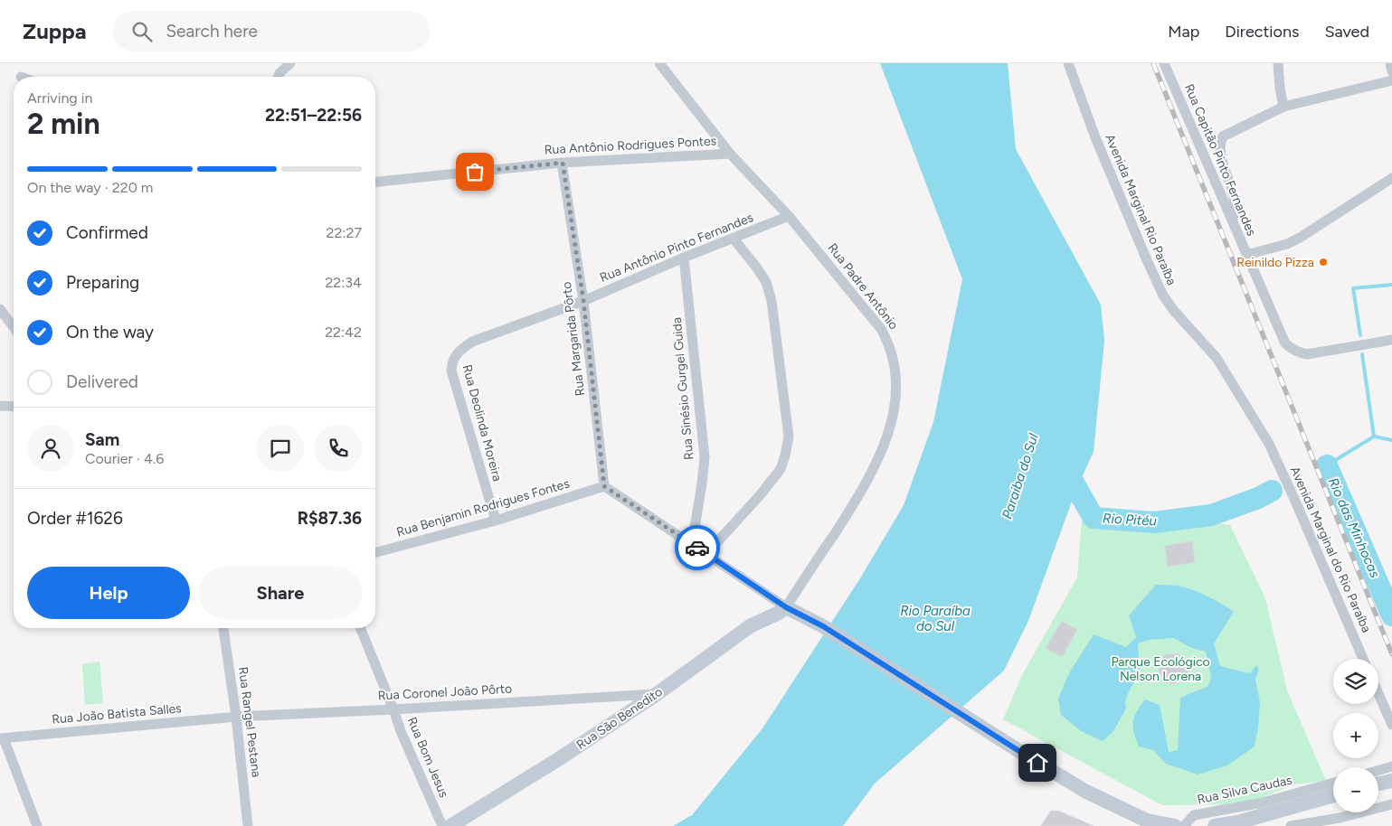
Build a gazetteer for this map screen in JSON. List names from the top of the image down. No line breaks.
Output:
{"streets":{"main road":["Rua São Benedito"],"street":["Rua Antônio Rodrigues Pontes","Rua Capitão Pinto Fernandes","Avenida Marginal Rio Paraíba","Rua Antônio Pinto Fernandes","Rua Padre Antônio","Rua Margarida Pôrto","Rua Sinésio Gurgel Guida","Rua Deolinda Moreira","Rua Benjamin Rodrigues Fontes","Avenida Marginal do Rio Paraíba","Rua Coronel João Pôrto","Rua João Batista Salles","Rua Rangel Pestana","Rua Bom Jesus","Rua Silva Caudas"]},"crossings":[["Rua Antônio Rodrigues Pontes","Rua Padre Antônio"],["Rua Antônio Rodrigues Pontes","Rua Margarida Pôrto"],["Avenida Marginal Rio Paraíba","Avenida Marginal do Rio Paraíba"],["Rua Antônio Pinto Fernandes","Rua Padre Antônio"],["Rua Antônio Pinto Fernandes","Rua Margarida Pôrto"],["Rua Antônio Pinto Fernandes","Rua Sinésio Gurgel Guida"],["Rua Antônio Pinto Fernandes","Rua Deolinda Moreira"],["Rua Padre Antônio","Rua São Benedito"],["Rua Margarida Pôrto","Rua Benjamin Rodrigues Fontes"],["Rua Deolinda Moreira","Rua Benjamin Rodrigues Fontes"],["Rua Coronel João Pôrto","Rua João Batista Salles"],["Rua Coronel João Pôrto","Rua São Benedito"],["Rua Coronel João Pôrto","Rua Rangel Pestana"],["Rua Coronel João Pôrto","Rua Bom Jesus"],["Rua João Batista Salles","Rua Rangel Pestana"]],"water":["Paraiba do Sul","Rio Pitéu","Rio das Minhocas","Rio Paraíba do Sul"],"parks":["Parque Ecológico Nelson Lorena"],"places":["Reinildo Pizza"],"page":{"header":"Zuppa","search":"Search here","nav":["Map","Directions","Saved"],"heading":["2 min","Arriving in","22:51–22:56"],"panel":["Sam","Courier · 4.6","Order #1626","R$87.36"],"bar":"On the way · 220 m","list":[["Confirmed","22:27"],["Preparing","22:34"],["On the way","22:42"],"Delivered"],"buttons":["Help","Share"],"map_buttons":["+","−"]}}
